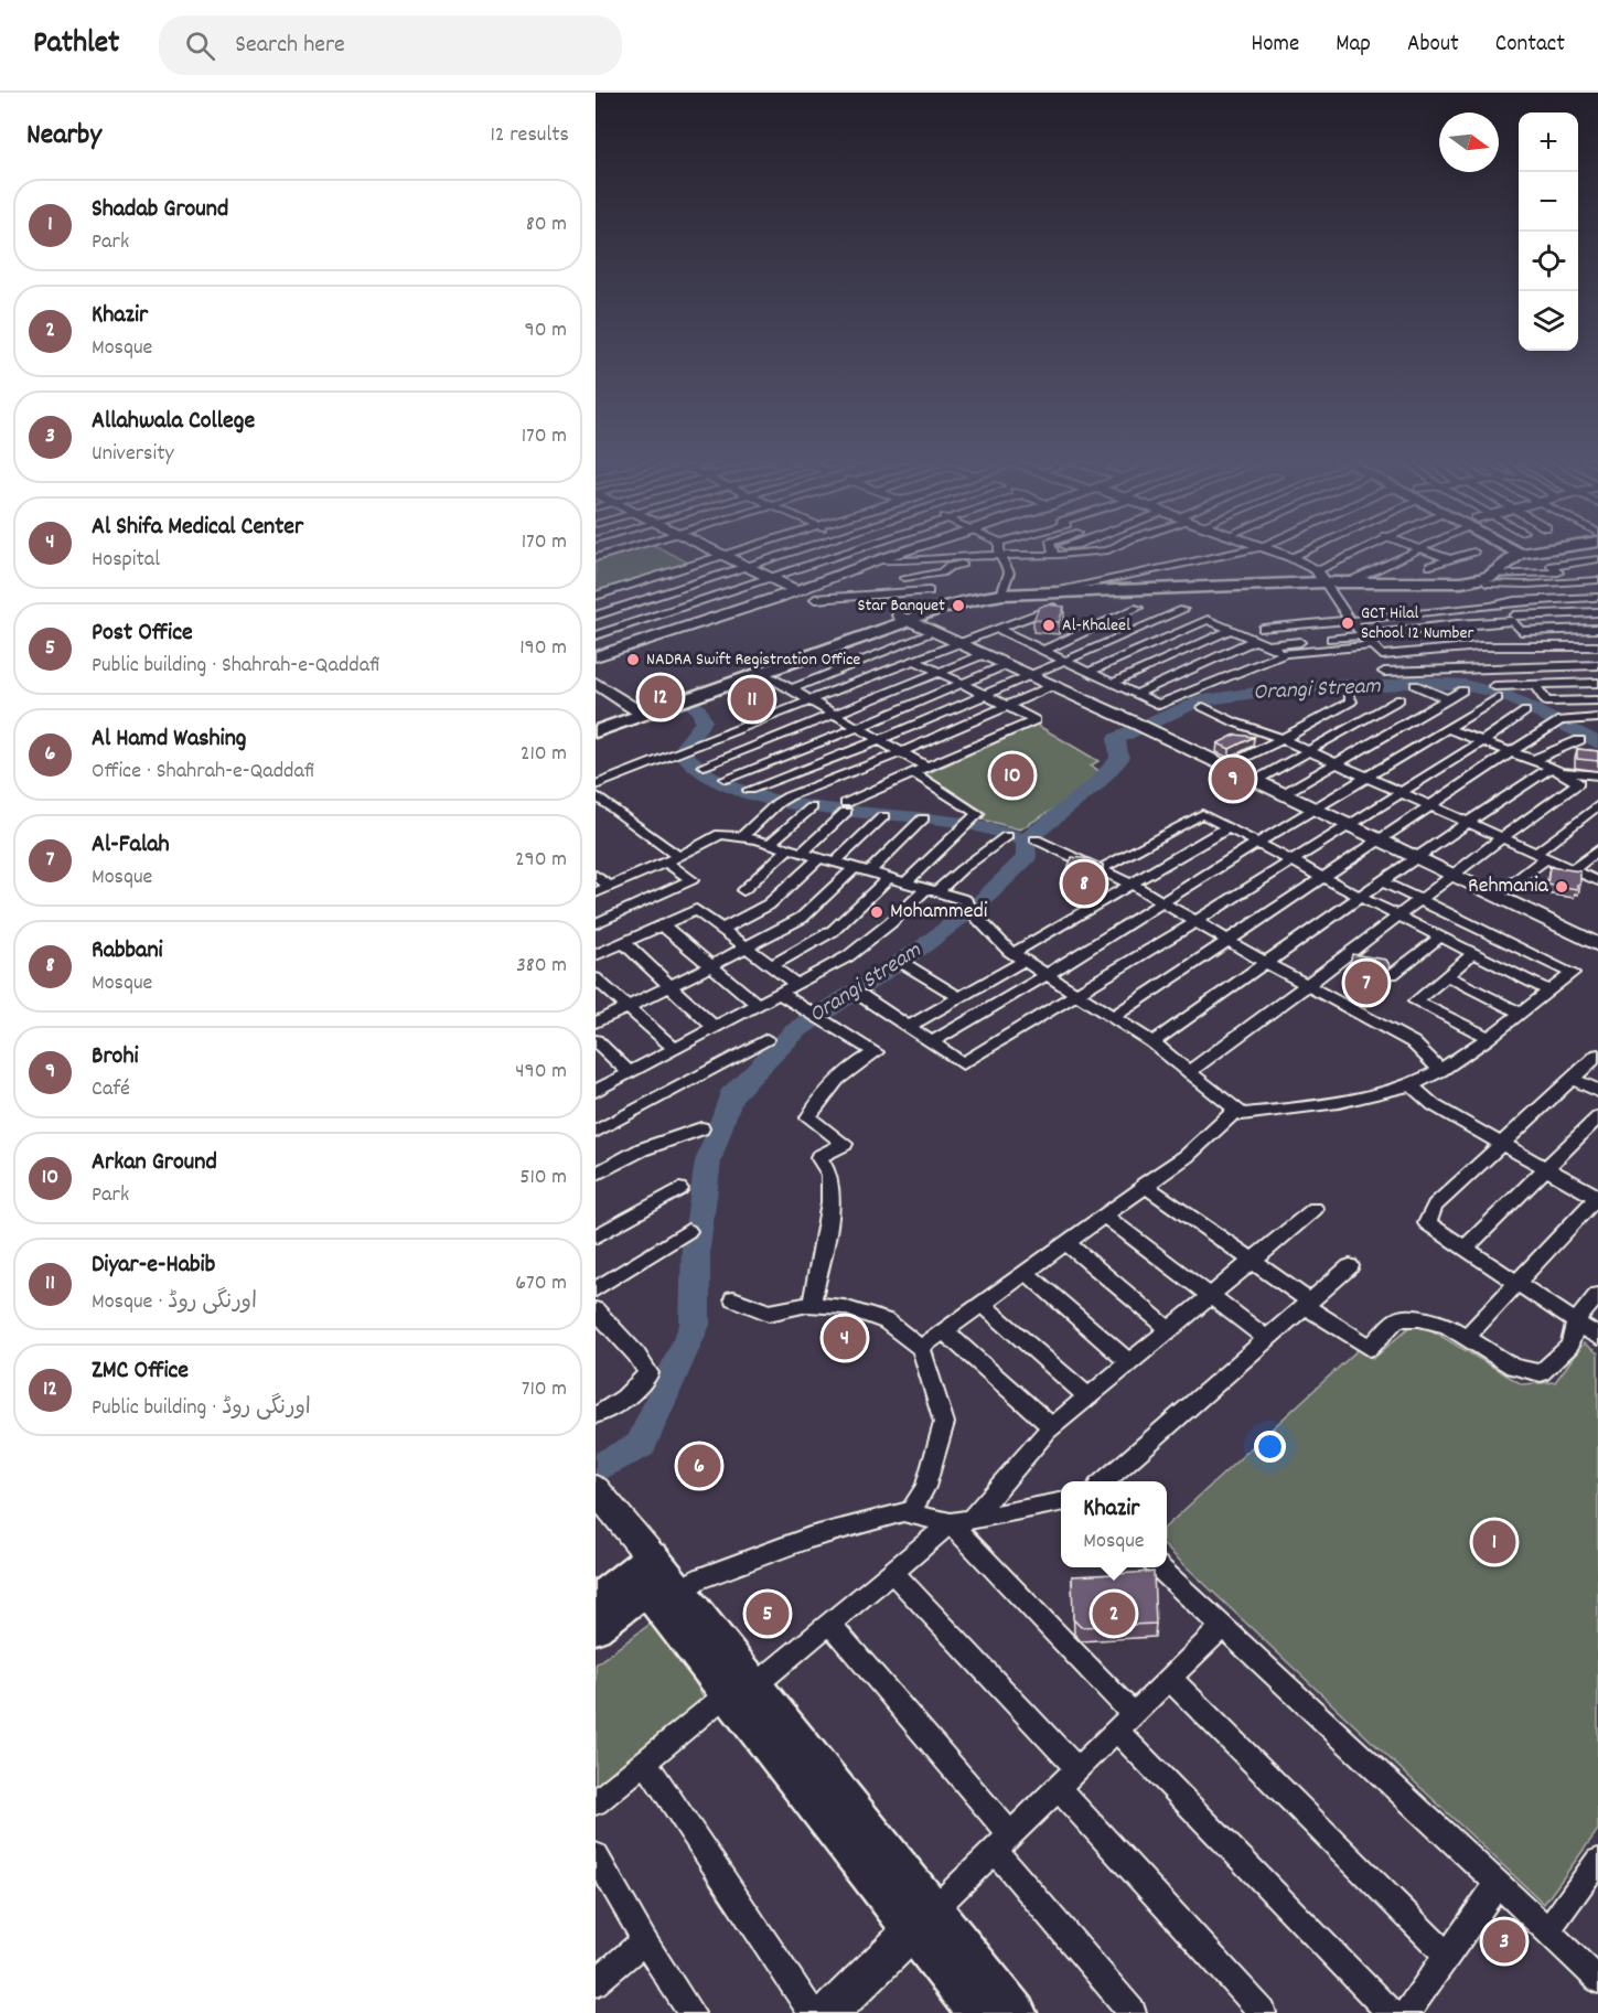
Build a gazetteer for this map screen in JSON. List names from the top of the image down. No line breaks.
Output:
{"water":["Orangi Stream"],"places":["Star Banquet","GCT Hilal School 12 Number","Al-Khaleel","NADRA Swift Registration Office","Rehmania","Mohammedi"],"north":"right","page":{"header":"Pathlet","search":"Search here","nav":["Home","Map","About","Contact"],"heading":["Nearby","12 results"],"map_buttons":["+","−"],"list":[{"mark":"1","name":"Shadab Ground","note":"Park","value":"80 m"},{"mark":"2","name":"Khazir","note":"Mosque","value":"90 m"},{"mark":"3","name":"Allahwala College","note":"University","value":"170 m"},{"mark":"4","name":"Al Shifa Medical Center","note":"Hospital","value":"170 m"},{"mark":"5","name":"Post Office","note":"Public building · Shahrah-e-Qaddafi","value":"190 m"},{"mark":"6","name":"Al Hamd Washing","note":"Office · Shahrah-e-Qaddafi","value":"210 m"},{"mark":"7","name":"Al-Falah","note":"Mosque","value":"290 m"},{"mark":"8","name":"Rabbani","note":"Mosque","value":"380 m"},{"mark":"9","name":"Brohi","note":"Café","value":"490 m"},{"mark":"10","name":"Arkan Ground","note":"Park","value":"510 m"},{"mark":"11","name":"Diyar-e-Habib","note":"Mosque · اورنگی روڈ","value":"670 m"},{"mark":"12","name":"ZMC Office","note":"Public building · اورنگی روڈ","value":"710 m"}],"pins":["12","11","10","9","8","7","4","6","1","2","5","3"],"popup":["Khazir","Mosque"]}}
